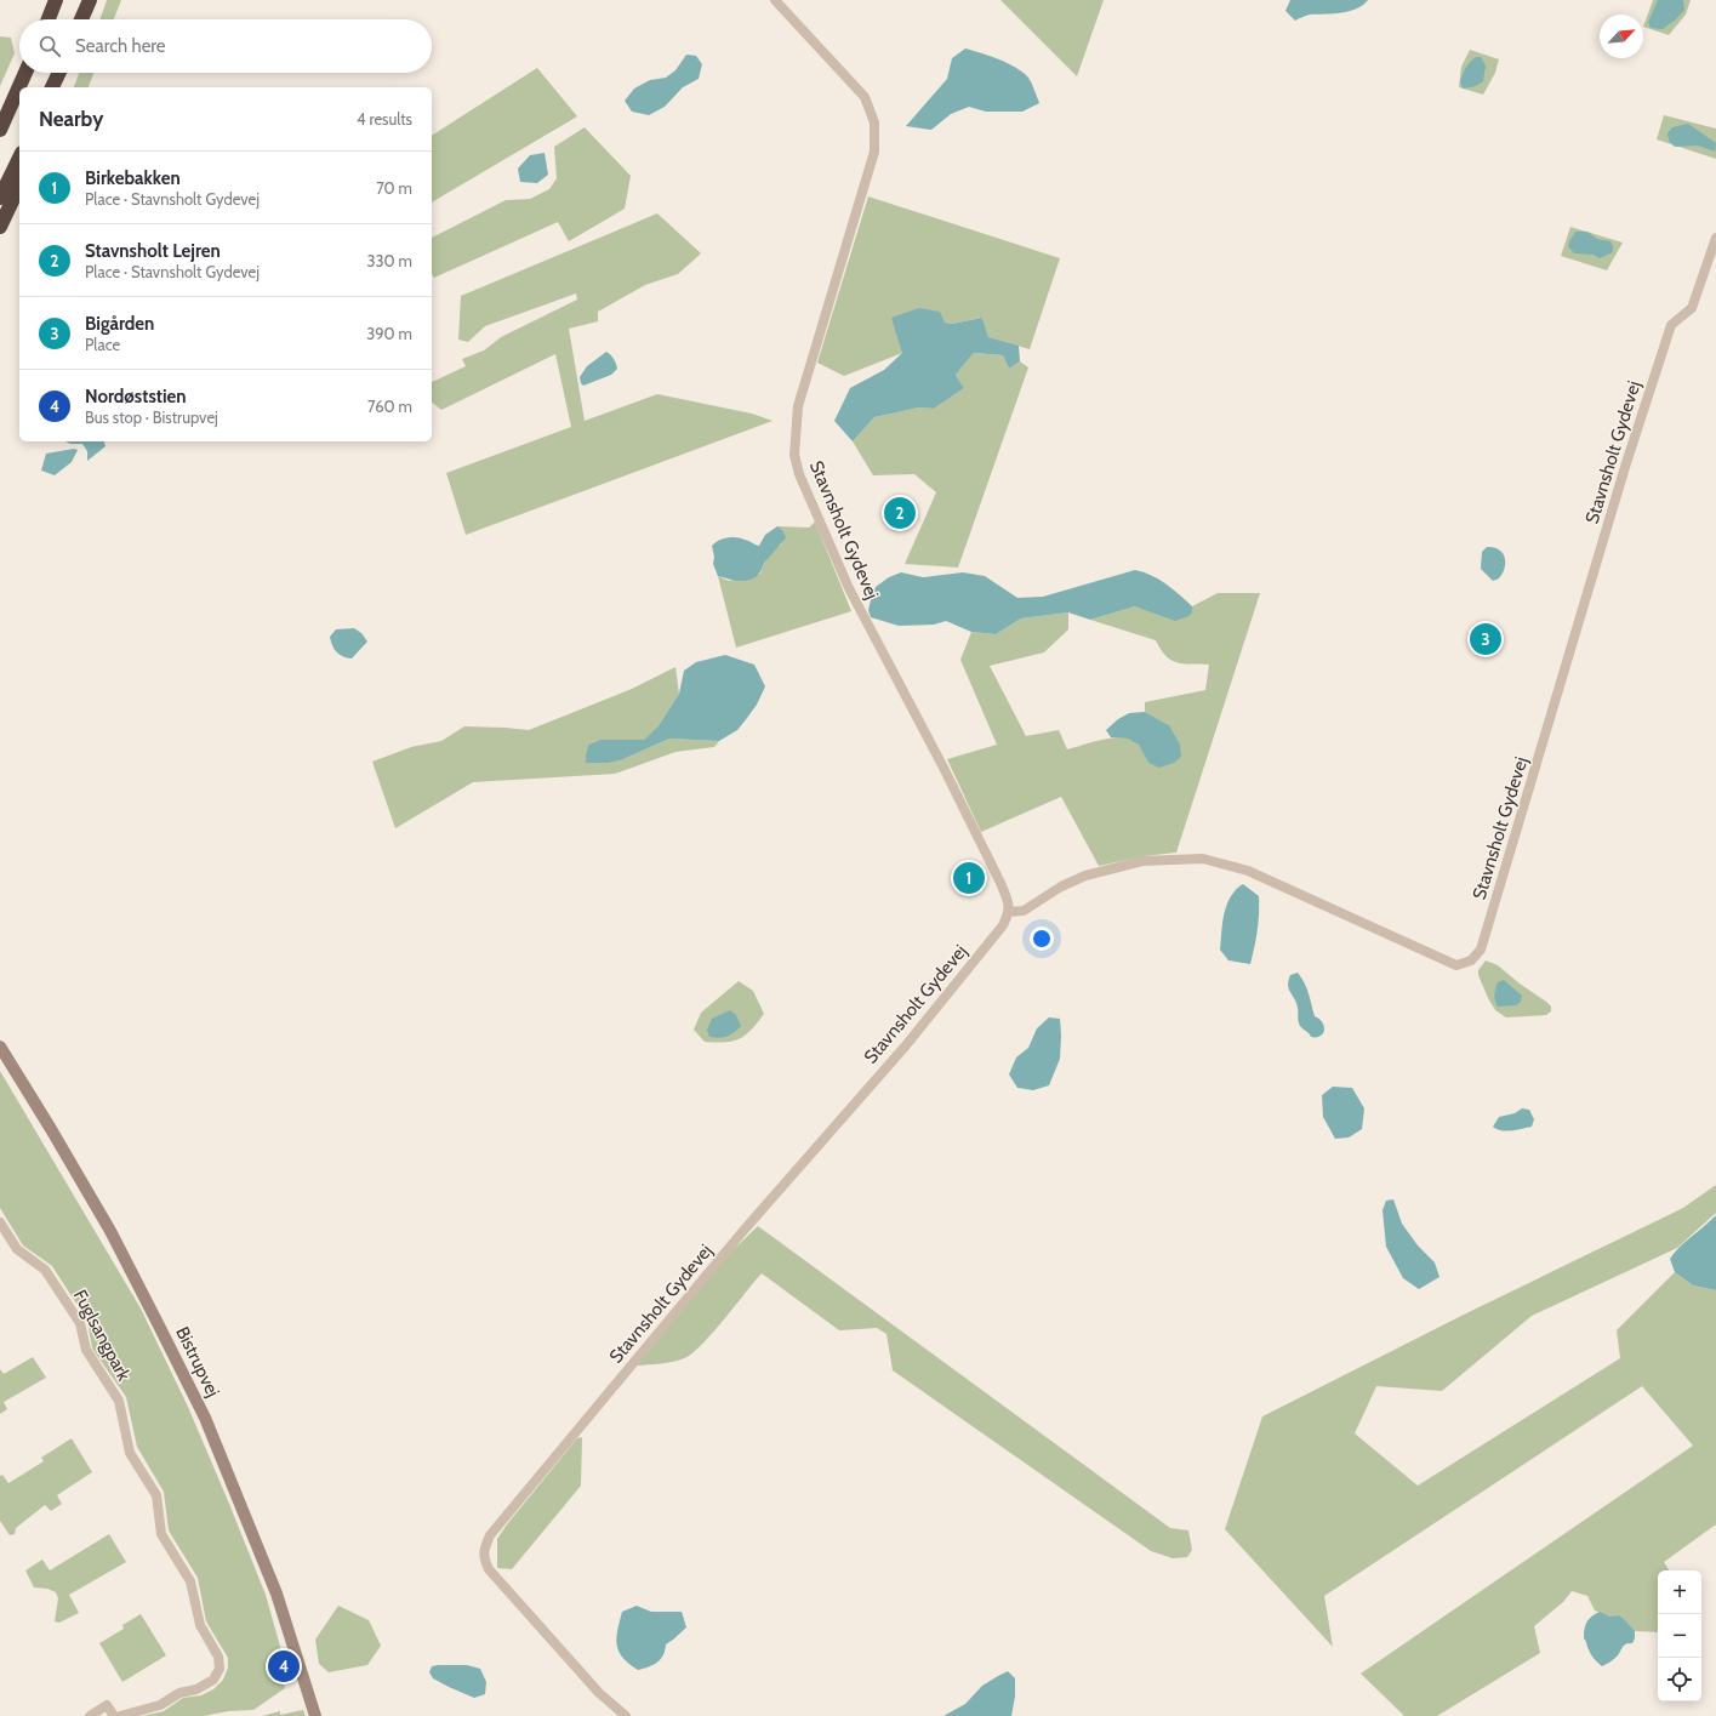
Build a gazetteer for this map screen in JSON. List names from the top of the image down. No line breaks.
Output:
{"streets":{"main road":["Bistrupvej"],"street":["Stavnsholt Gydevej","Fuglsangpark"]},"north":"top right","page":{"search":"Search here","heading":["Nearby","4 results"],"list":[{"mark":"1","name":"Birkebakken","note":"Place · Stavnsholt Gydevej","value":"70 m"},{"mark":"2","name":"Stavnsholt Lejren","note":"Place · Stavnsholt Gydevej","value":"330 m"},{"mark":"3","name":"Bigården","note":"Place","value":"390 m"},{"mark":"4","name":"Nordøststien","note":"Bus stop · Bistrupvej","value":"760 m"}],"pins":["2","3","1","4"],"map_buttons":["+","−"]}}
